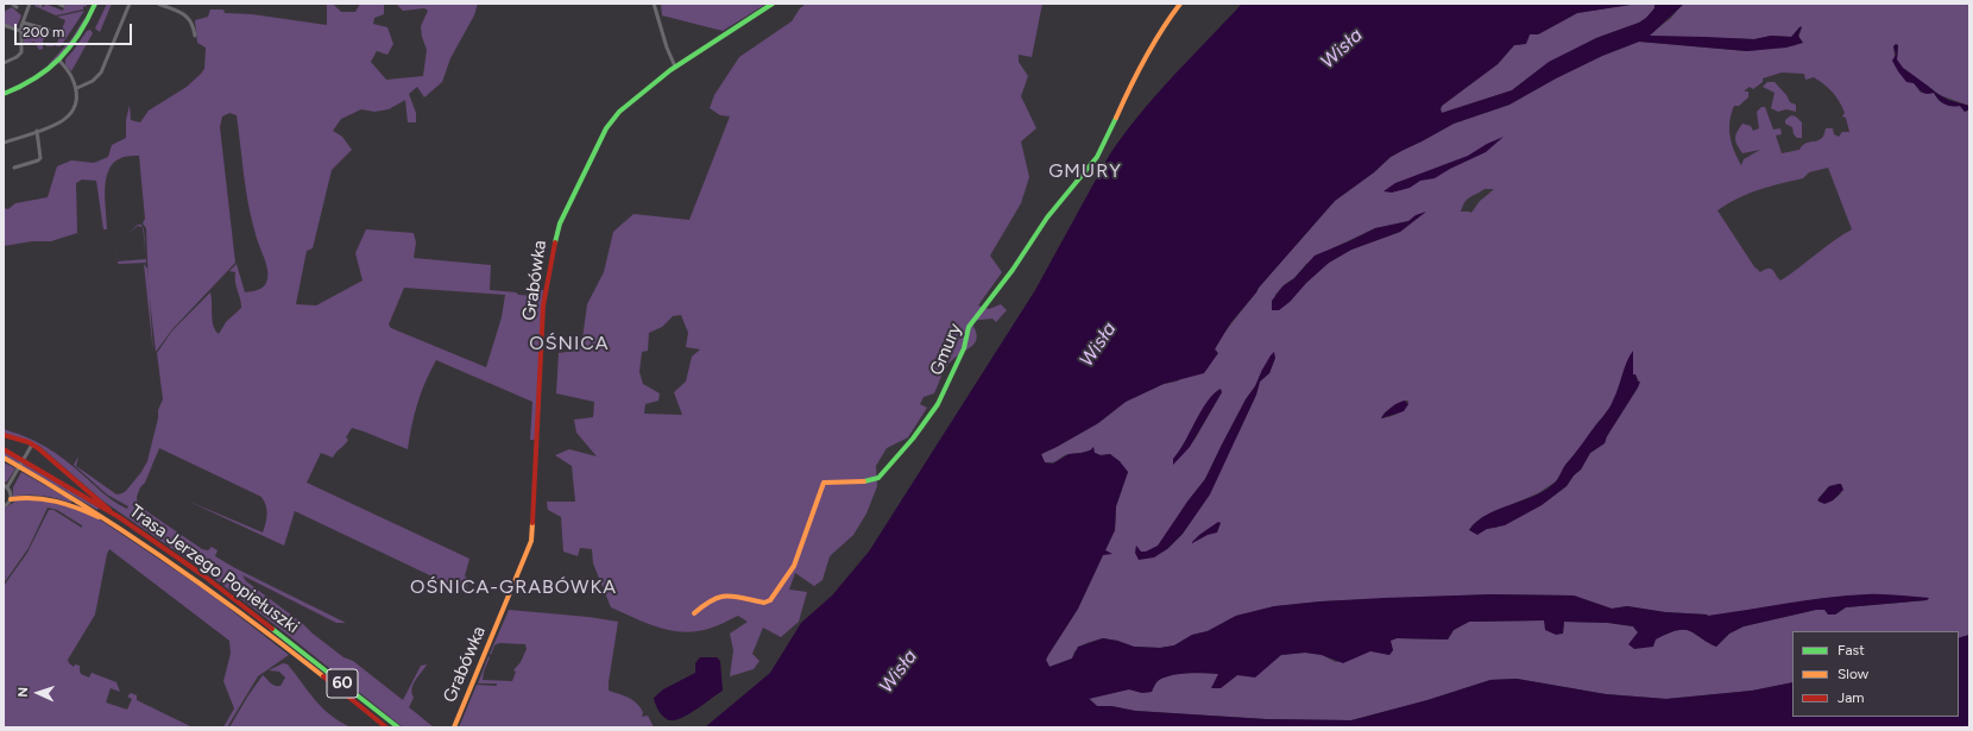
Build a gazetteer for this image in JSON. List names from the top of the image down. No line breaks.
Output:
{"streets":{"street":["Grabówka","Gmury","Trasa Jerzego Popiełuszki","60"]},"districts":["GMURY","OŚNICA","OŚNICA-GRABÓWKA"],"water":["Wisła"],"legend":["Fast","Slow","Jam"],"scale_bar":"200 m","north":"left"}
